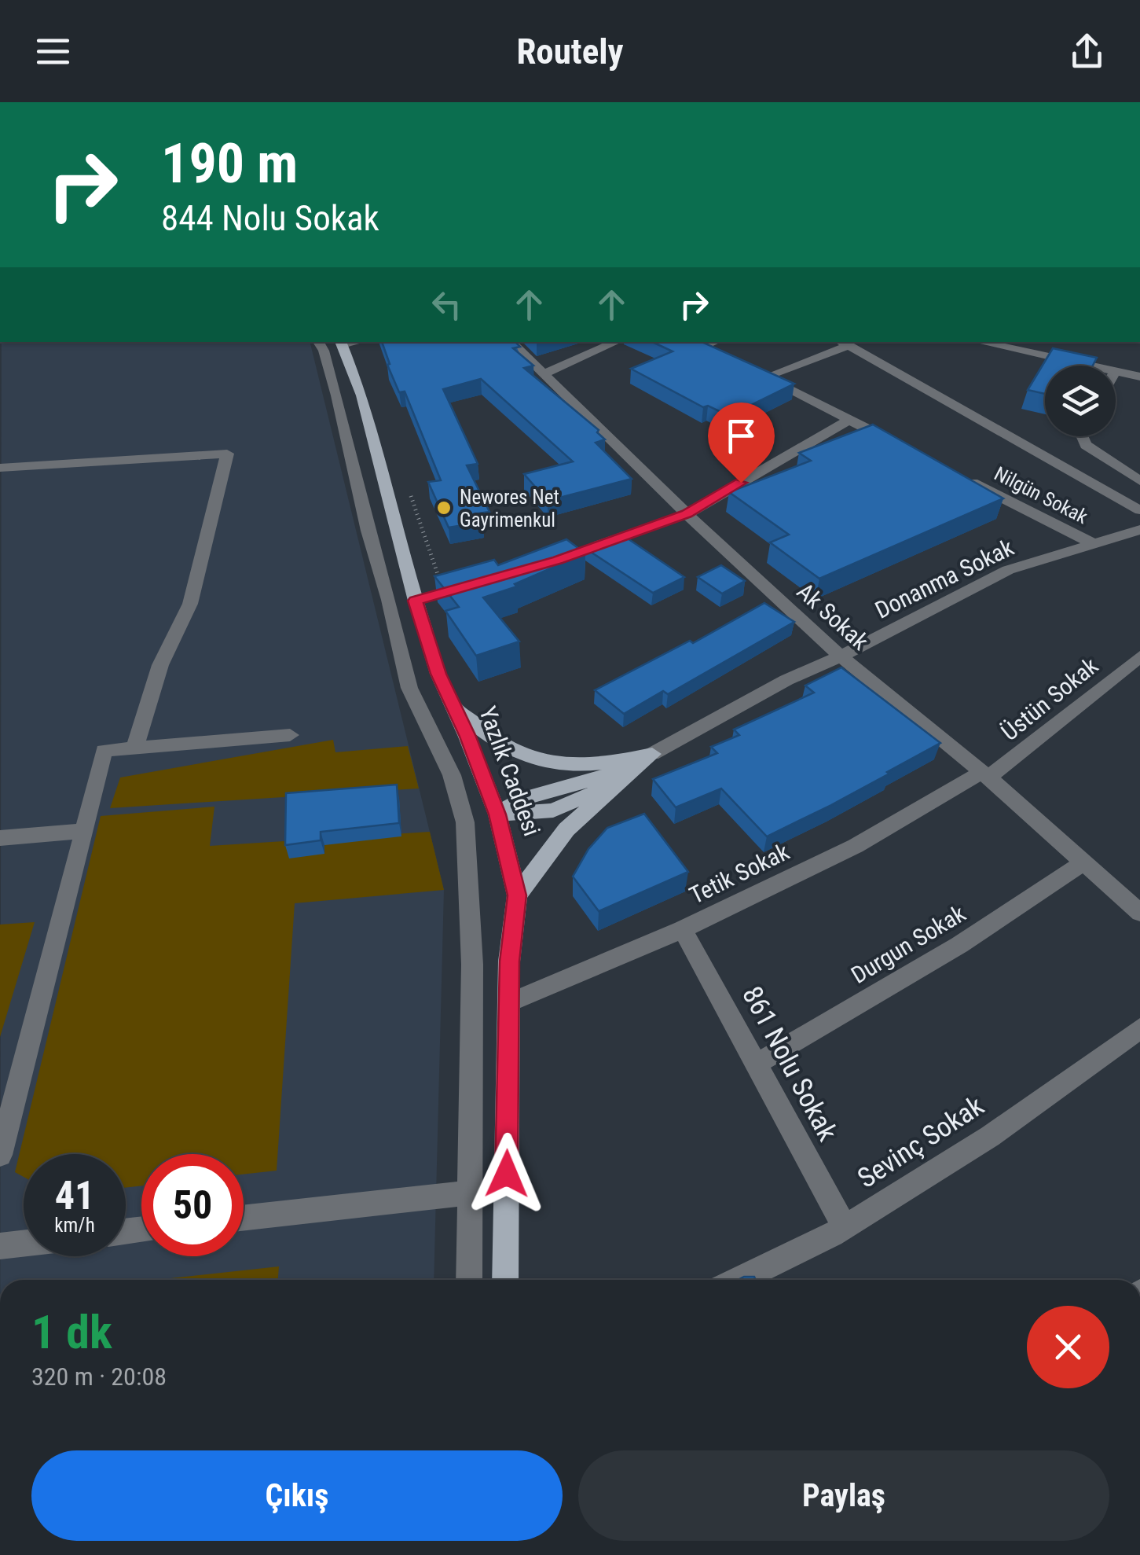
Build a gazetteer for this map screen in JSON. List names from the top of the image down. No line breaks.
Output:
{"streets":{"main road":["Yazlık Caddesi"],"street":["Nilgün Sokak","Donanma Sokak","Ak Sokak","Üstün Sokak","Tetik Sokak","Durgun Sokak","861 Nolu Sokak","Sevinç Sokak"]},"crossings":[["Nilgün Sokak","Donanma Sokak"],["Donanma Sokak","Ak Sokak"],["Ak Sokak","Üstün Sokak"],["Ak Sokak","Tetik Sokak"],["Ak Sokak","Durgun Sokak"],["Üstün Sokak","Tetik Sokak"],["Yazlık Caddesi","Tetik Sokak"],["Tetik Sokak","861 Nolu Sokak"],["Durgun Sokak","861 Nolu Sokak"],["861 Nolu Sokak","Sevinç Sokak"]],"places":["Newores Net Gayrimenkul"],"page":{"header":"Routely","turn":["190 m","844 Nolu Sokak"],"speed":"41 km/h","limit":"50","heading":["1 dk","320 m · 20:08"],"buttons":["Çıkış","Paylaş"]}}
